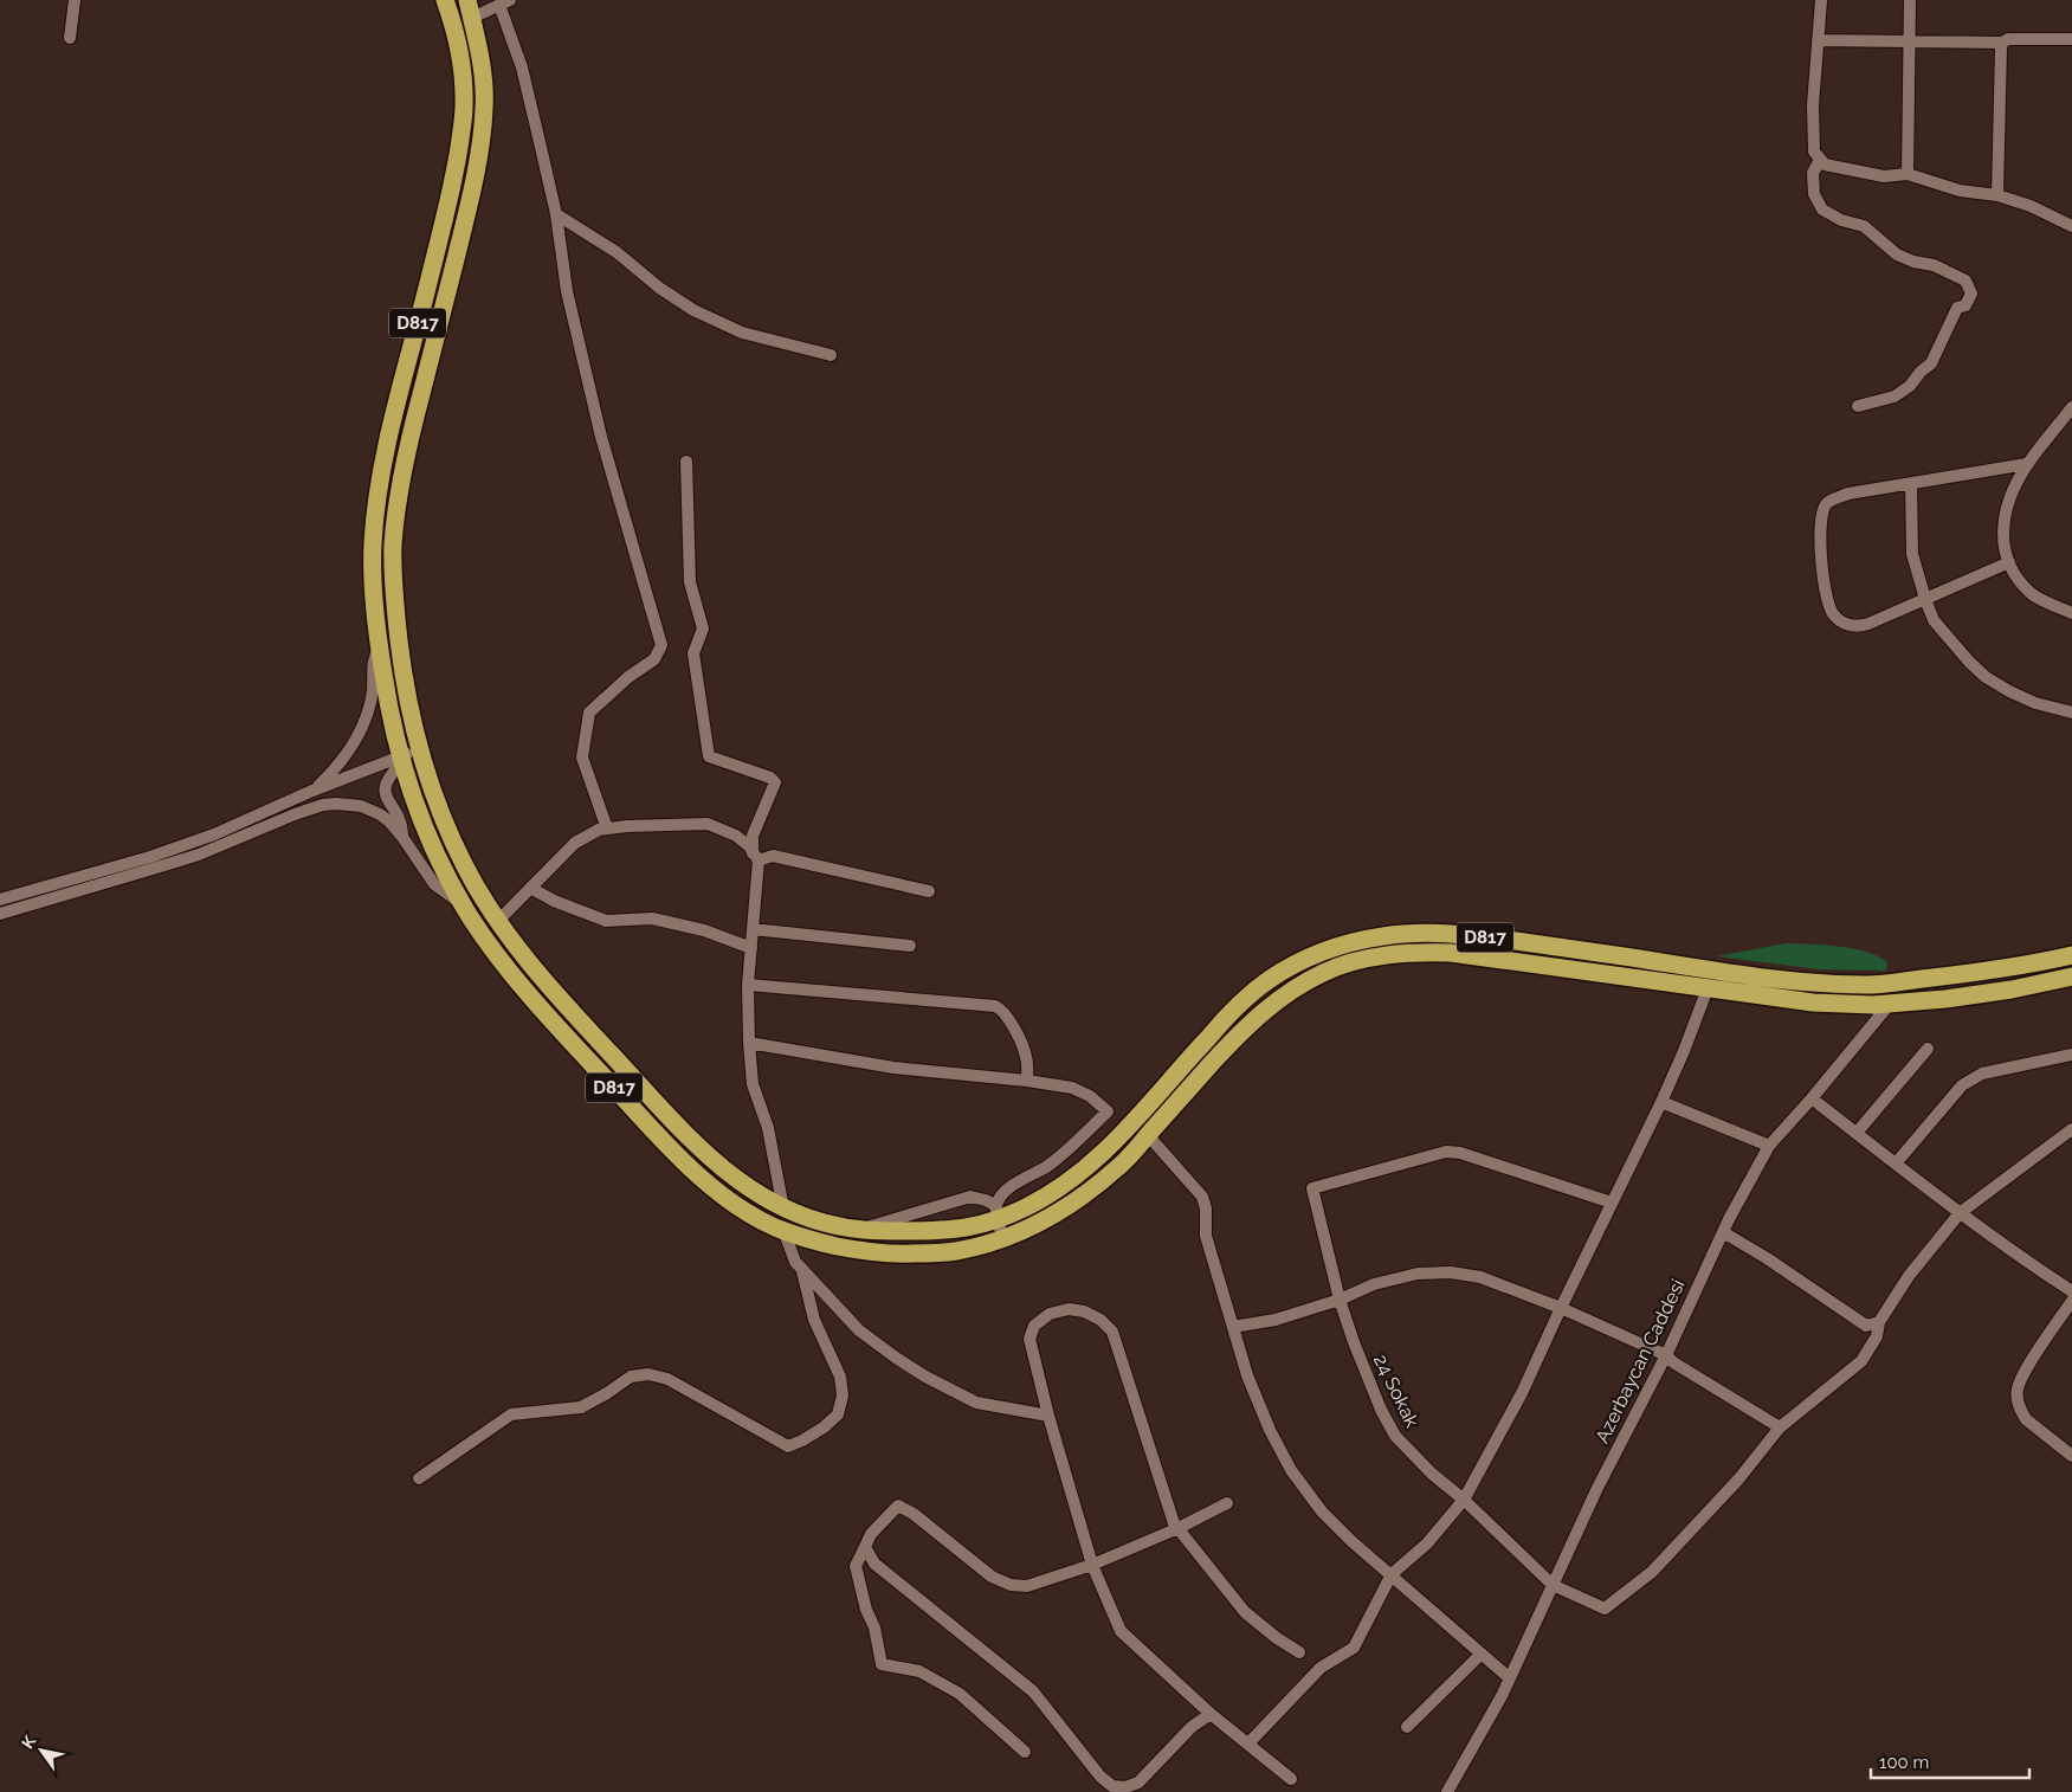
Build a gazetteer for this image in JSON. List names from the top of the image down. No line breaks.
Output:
{"streets":{"highway":["D817"],"street":["Azerbaycan Caddesi","24 Sokak"]},"crossings":[["D817","Azerbaycan Caddesi"],["Azerbaycan Caddesi","24 Sokak"]],"scale_bar":"100 m","north":"top left"}
